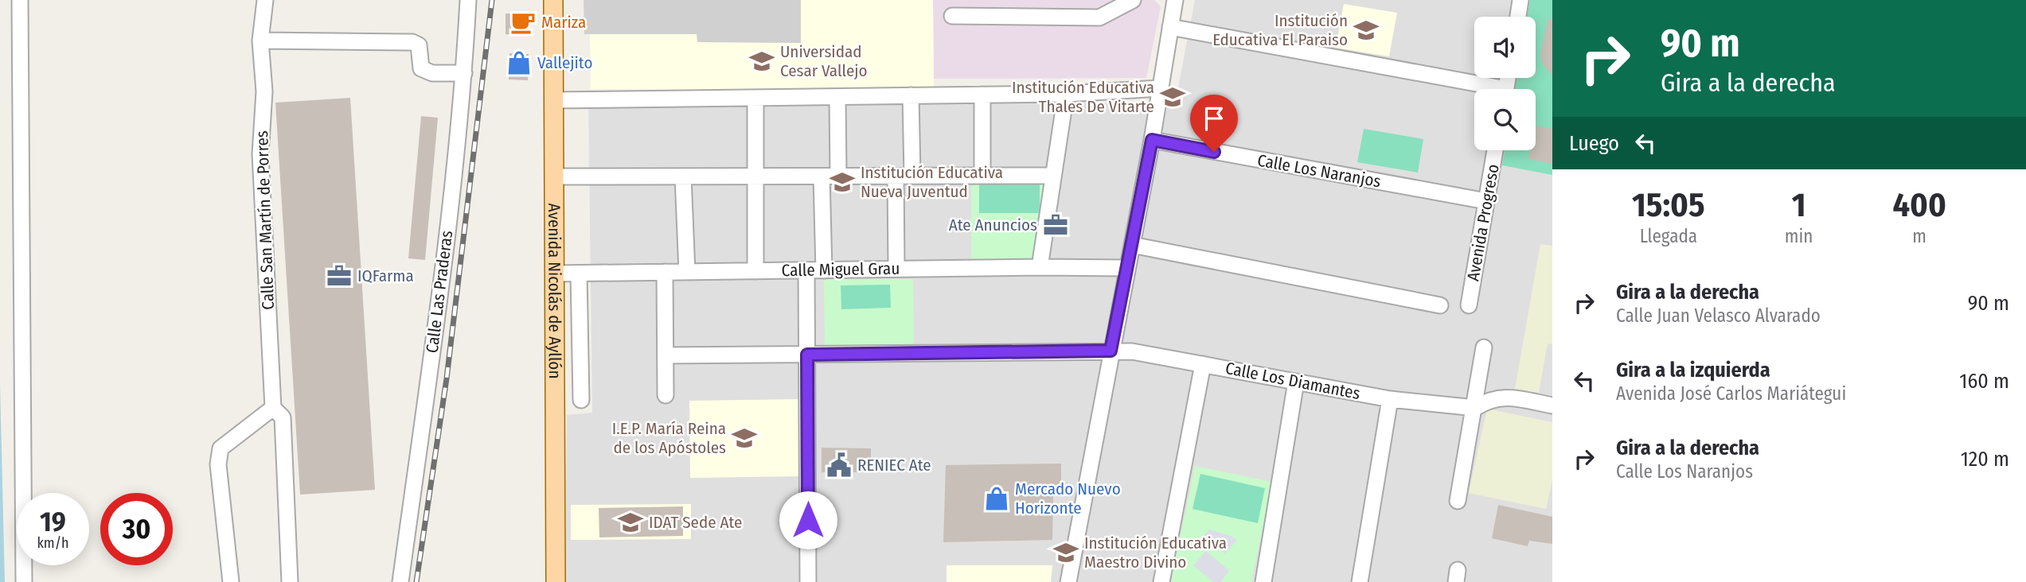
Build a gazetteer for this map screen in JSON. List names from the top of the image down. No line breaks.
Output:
{"streets":{"main road":["Avenida Nicolás de Ayllón"],"street":["Calle Los Naranjos","Calle San Martín de Porres","Avenida Progreso","Calle Miguel Grau","Calle Las Praderas","Calle Los Diamantes"]},"crossings":[["Calle Los Naranjos","Avenida Progreso"],["Calle Miguel Grau","Avenida Nicolás de Ayllón"]],"places":{"cafe":["Mariza"],"school or university":["Institución Educativa El Paraiso","Universidad Cesar Vallejo","Institución Educativa Thales De Vitarte","Institución Educativa Nueva Juventud","I.E.P. María Reina de los Apóstoles","IDAT Sede Ate","Institución Educativa Maestro Divino"],"shop":["Vallejito","Mercado Nuevo Horizonte"],"office":["Ate Anuncios","IQFarma"],"public building":["RENIEC Ate"]},"page":{"turn":["90 m","Gira a la derecha"],"then":"Luego","eta":["15:05","Llegada","1","min","400","m"],"list":[{"name":"Gira a la derecha","note":"Calle Juan Velasco Alvarado","value":"90 m"},{"name":"Gira a la izquierda","note":"Avenida José Carlos Mariátegui","value":"160 m"},{"name":"Gira a la derecha","note":"Calle Los Naranjos","value":"120 m"}],"speed":"19 km/h","limit":"30"}}
